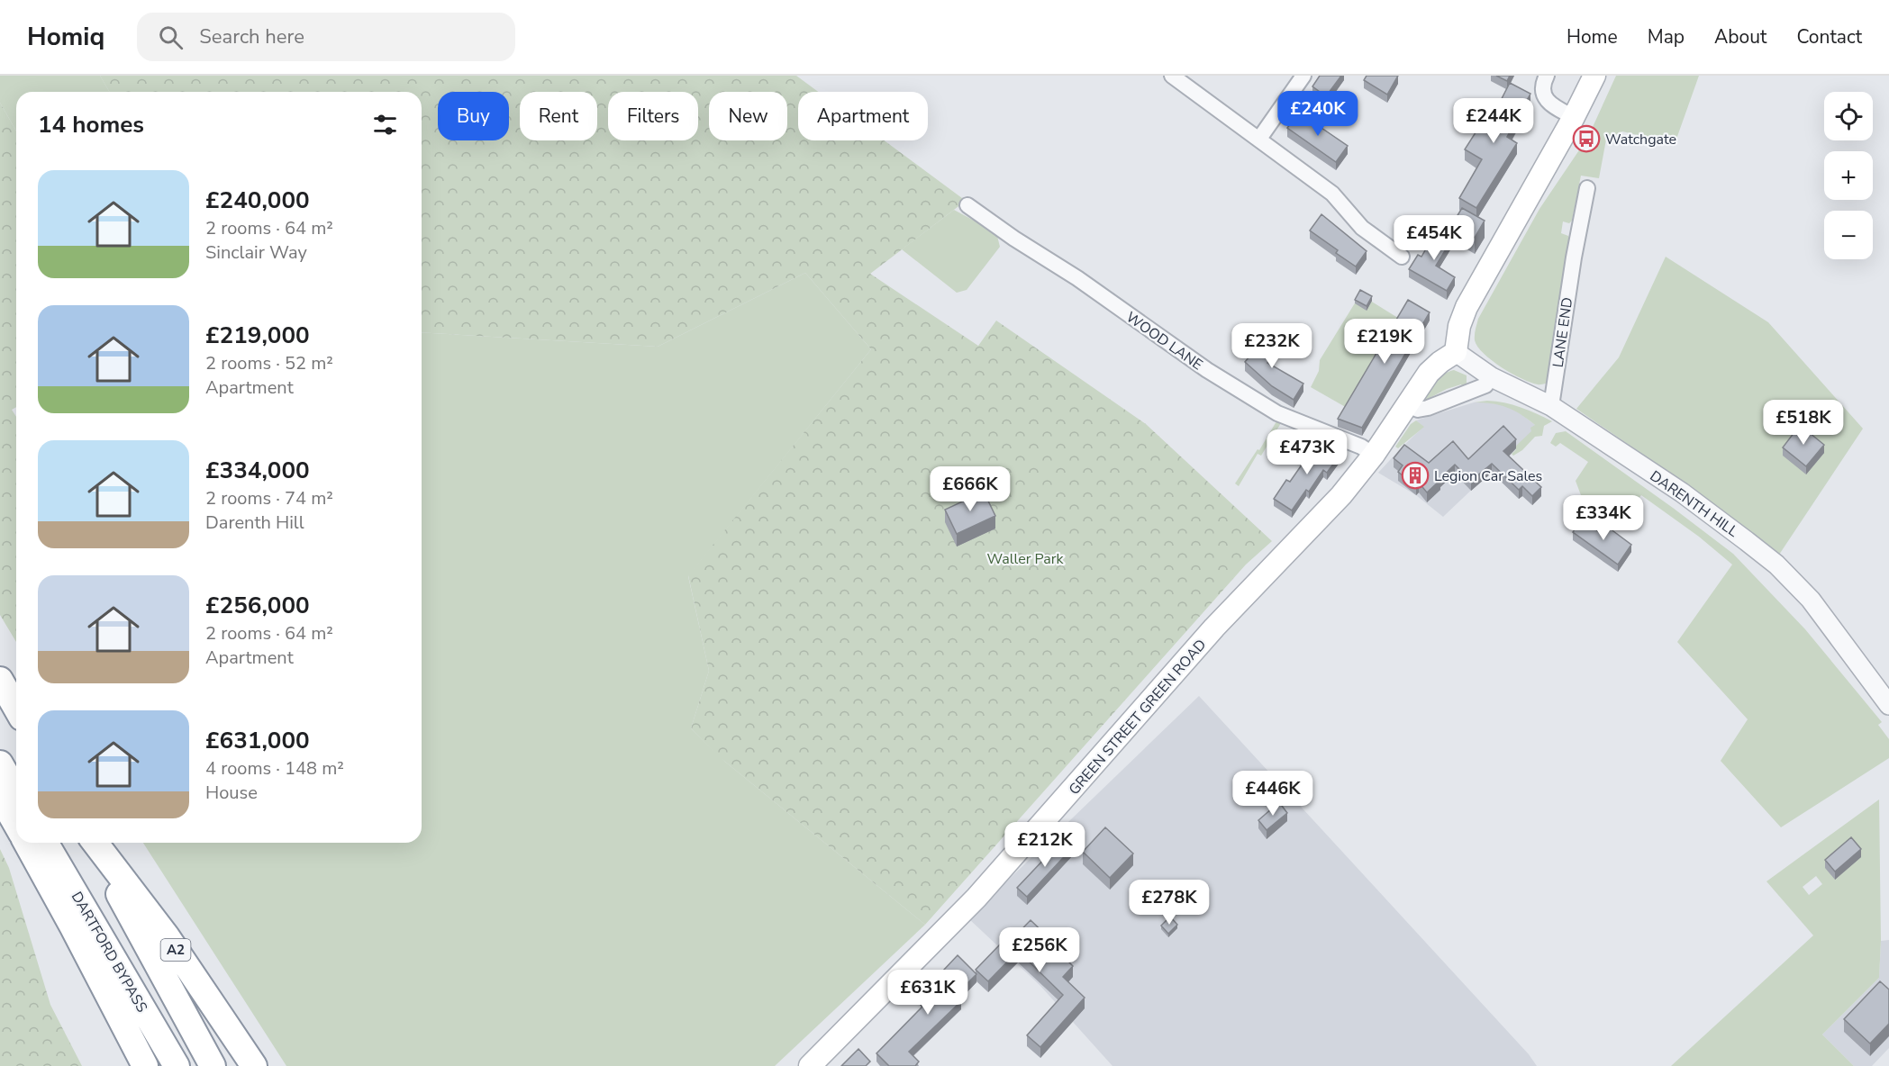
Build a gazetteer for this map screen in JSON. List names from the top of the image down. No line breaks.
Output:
{"streets":{"highway":["A2","DARTFORD BYPASS"],"main road":["GREEN STREET GREEN ROAD"],"street":["LANE END","WOOD LANE","DARENTH HILL"]},"crossings":[["LANE END","DARENTH HILL"],["WOOD LANE","GREEN STREET GREEN ROAD"],["DARENTH HILL","GREEN STREET GREEN ROAD"]],"parks":["Waller Park"],"places":{"bus stop":["Watchgate"],"building":["Legion Car Sales"]},"page":{"header":"Homiq","search":"Search here","nav":["Home","Map","About","Contact"],"price":["£240K","£244K","£454K","£219K","£232K","£518K","£473K","£666K","£334K","£446K","£212K","£278K","£256K","£631K"],"map_buttons":["+","−"],"chip":["Buy","Rent","Filters","New","Apartment"],"heading":"14 homes","list":[{"name":"£240,000","note":"2 rooms · 64 m² · Sinclair Way"},{"name":"£219,000","note":"2 rooms · 52 m² · Apartment"},{"name":"£334,000","note":"2 rooms · 74 m² · Darenth Hill"},{"name":"£256,000","note":"2 rooms · 64 m² · Apartment"},{"name":"£631,000","note":"4 rooms · 148 m² · House"}]}}
